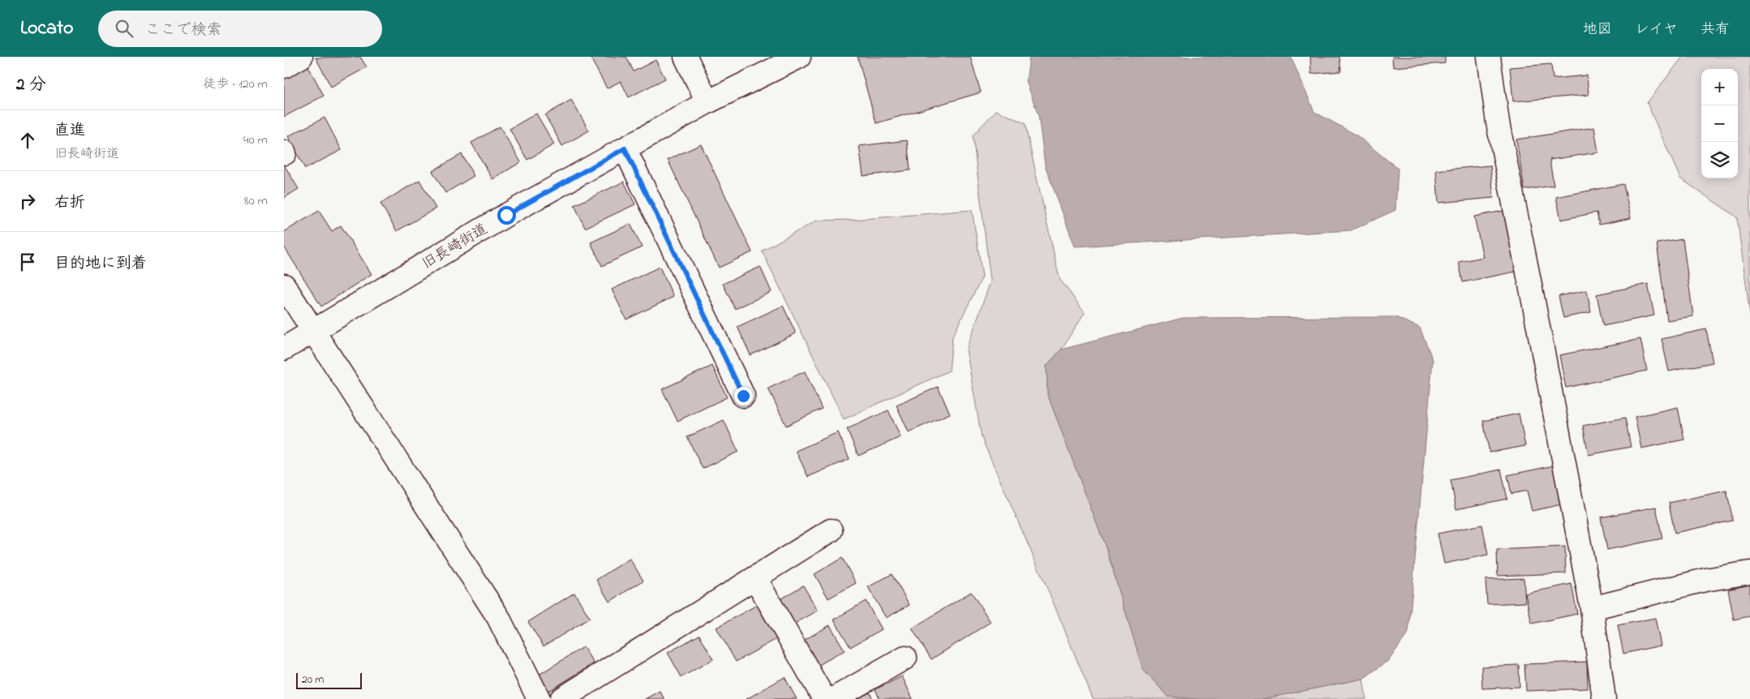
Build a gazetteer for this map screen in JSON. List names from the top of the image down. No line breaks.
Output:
{"streets":{"street":["旧長崎街道"]},"scale_bar":"20 m","page":{"header":"Locato","search":"ここで検索","nav":["地図","レイヤ","共有"],"heading":["2 分","徒歩 · 120 m"],"map_buttons":["+","−"],"list":[["直進","旧長崎街道","40 m"],["右折","80 m"],"目的地に到着"],"scale":"20 m"}}
